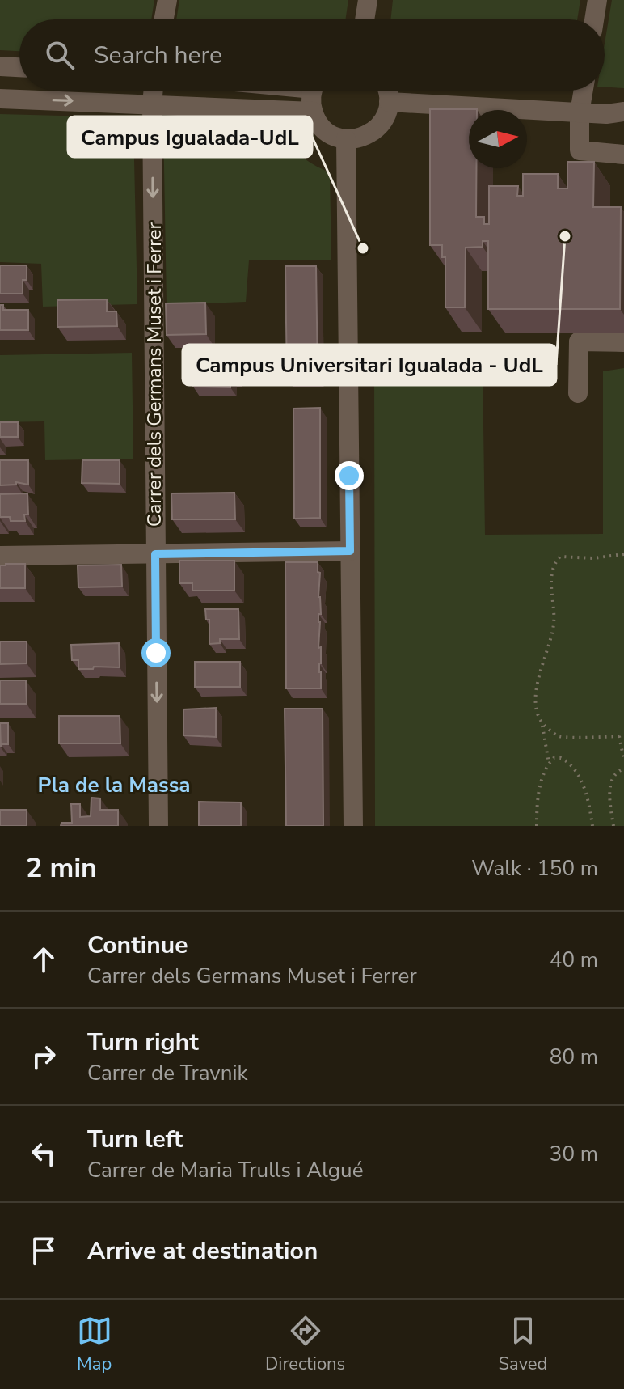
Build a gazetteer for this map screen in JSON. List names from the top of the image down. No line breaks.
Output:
{"streets":{"street":["Carrer dels Germans Muset i Ferrer"]},"one_way":["Carrer dels Germans Muset i Ferrer"],"districts":["Pla de la Massa"],"places":["Campus Universitari Igualada - UdL","Campus Igualada-UdL"],"north":"right","page":{"search":"Search here","heading":["2 min","Walk · 150 m"],"list":[["Continue","Carrer dels Germans Muset i Ferrer","40 m"],["Turn right","Carrer de Travnik","80 m"],["Turn left","Carrer de Maria Trulls i Algué","30 m"],"Arrive at destination"],"nav":["Map","Directions","Saved"]}}
